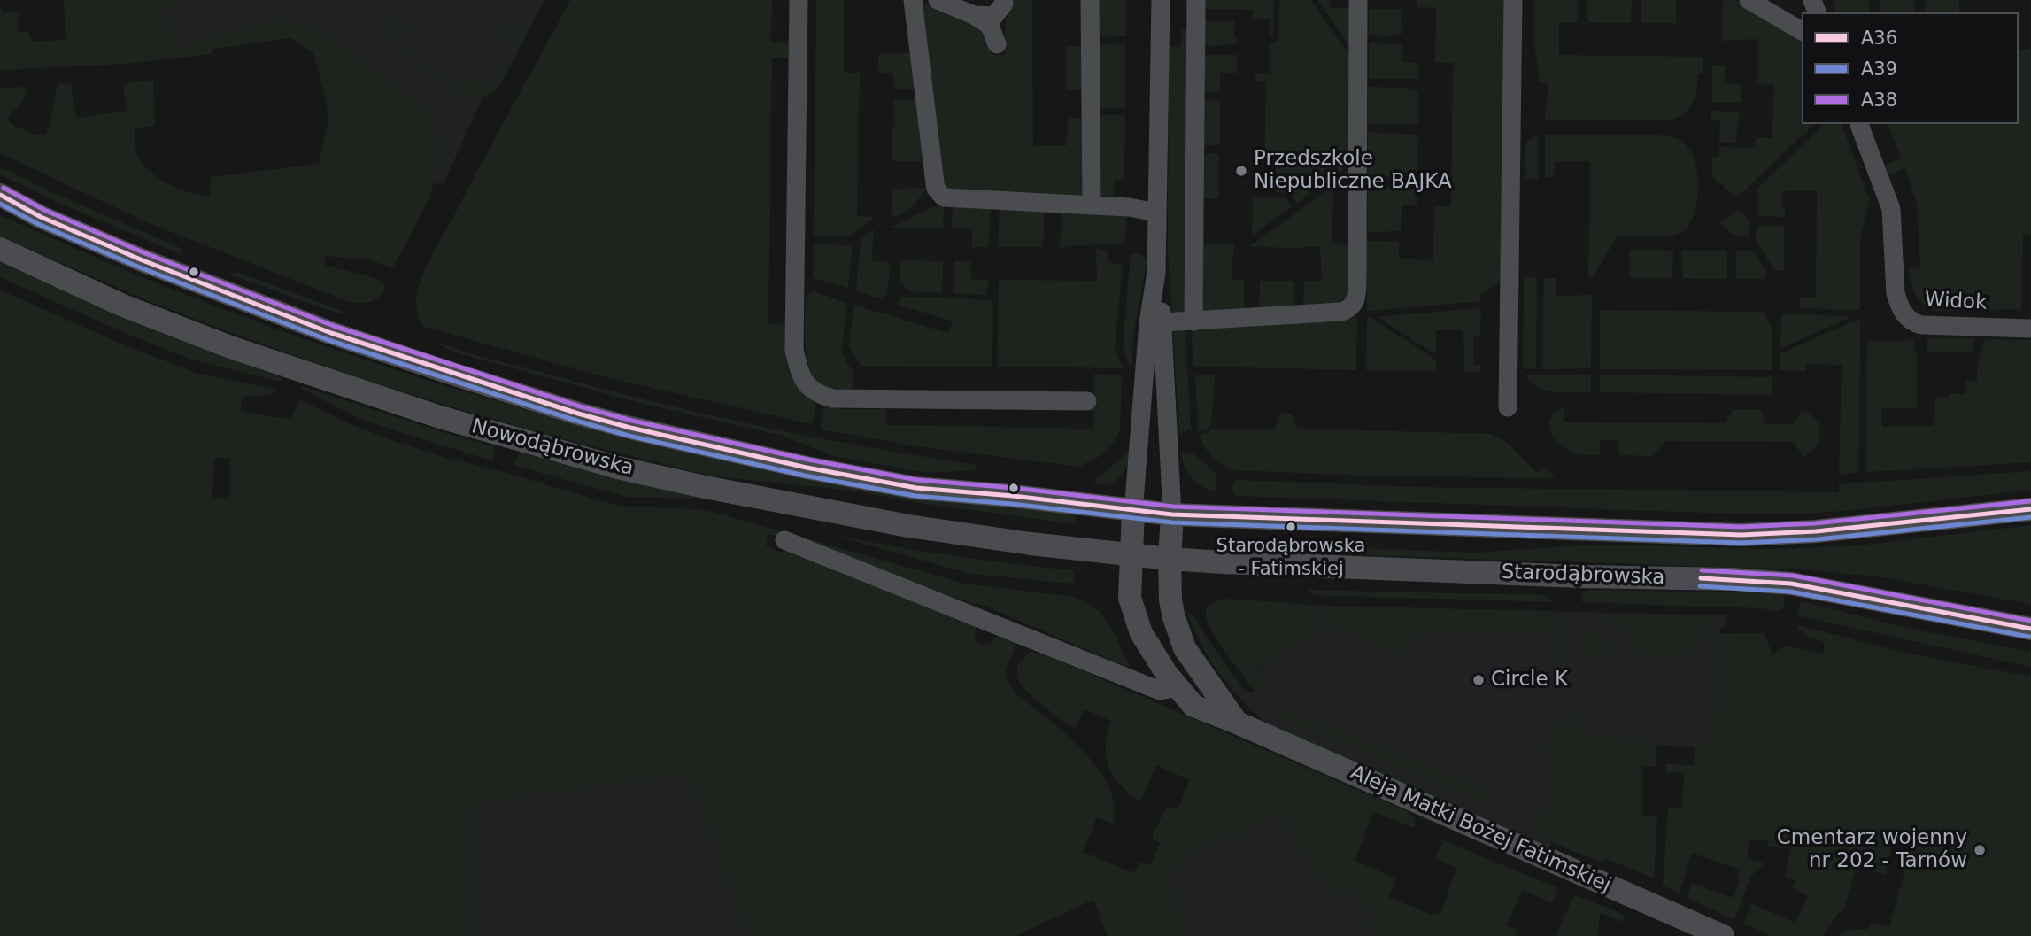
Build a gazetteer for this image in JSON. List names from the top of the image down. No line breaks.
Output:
{"streets":{"street":["Widok","Nowodąbrowska","Starodąbrowska","Aleja Matki Bożej Fatimskiej"]},"crossings":[["Nowodąbrowska","Starodąbrowska"],["Nowodąbrowska","Aleja Matki Bożej Fatimskiej"],["Starodąbrowska","Aleja Matki Bożej Fatimskiej"]],"places":["Przedszkole Niepubliczne BAJKA","Starodąbrowska - Fatimskiej","Circle K","Cmentarz wojenny nr 202 - Tarnów"],"lines":["transit line A38","transit line A36","transit line A39"],"legend":["A36","A39","A38"]}
